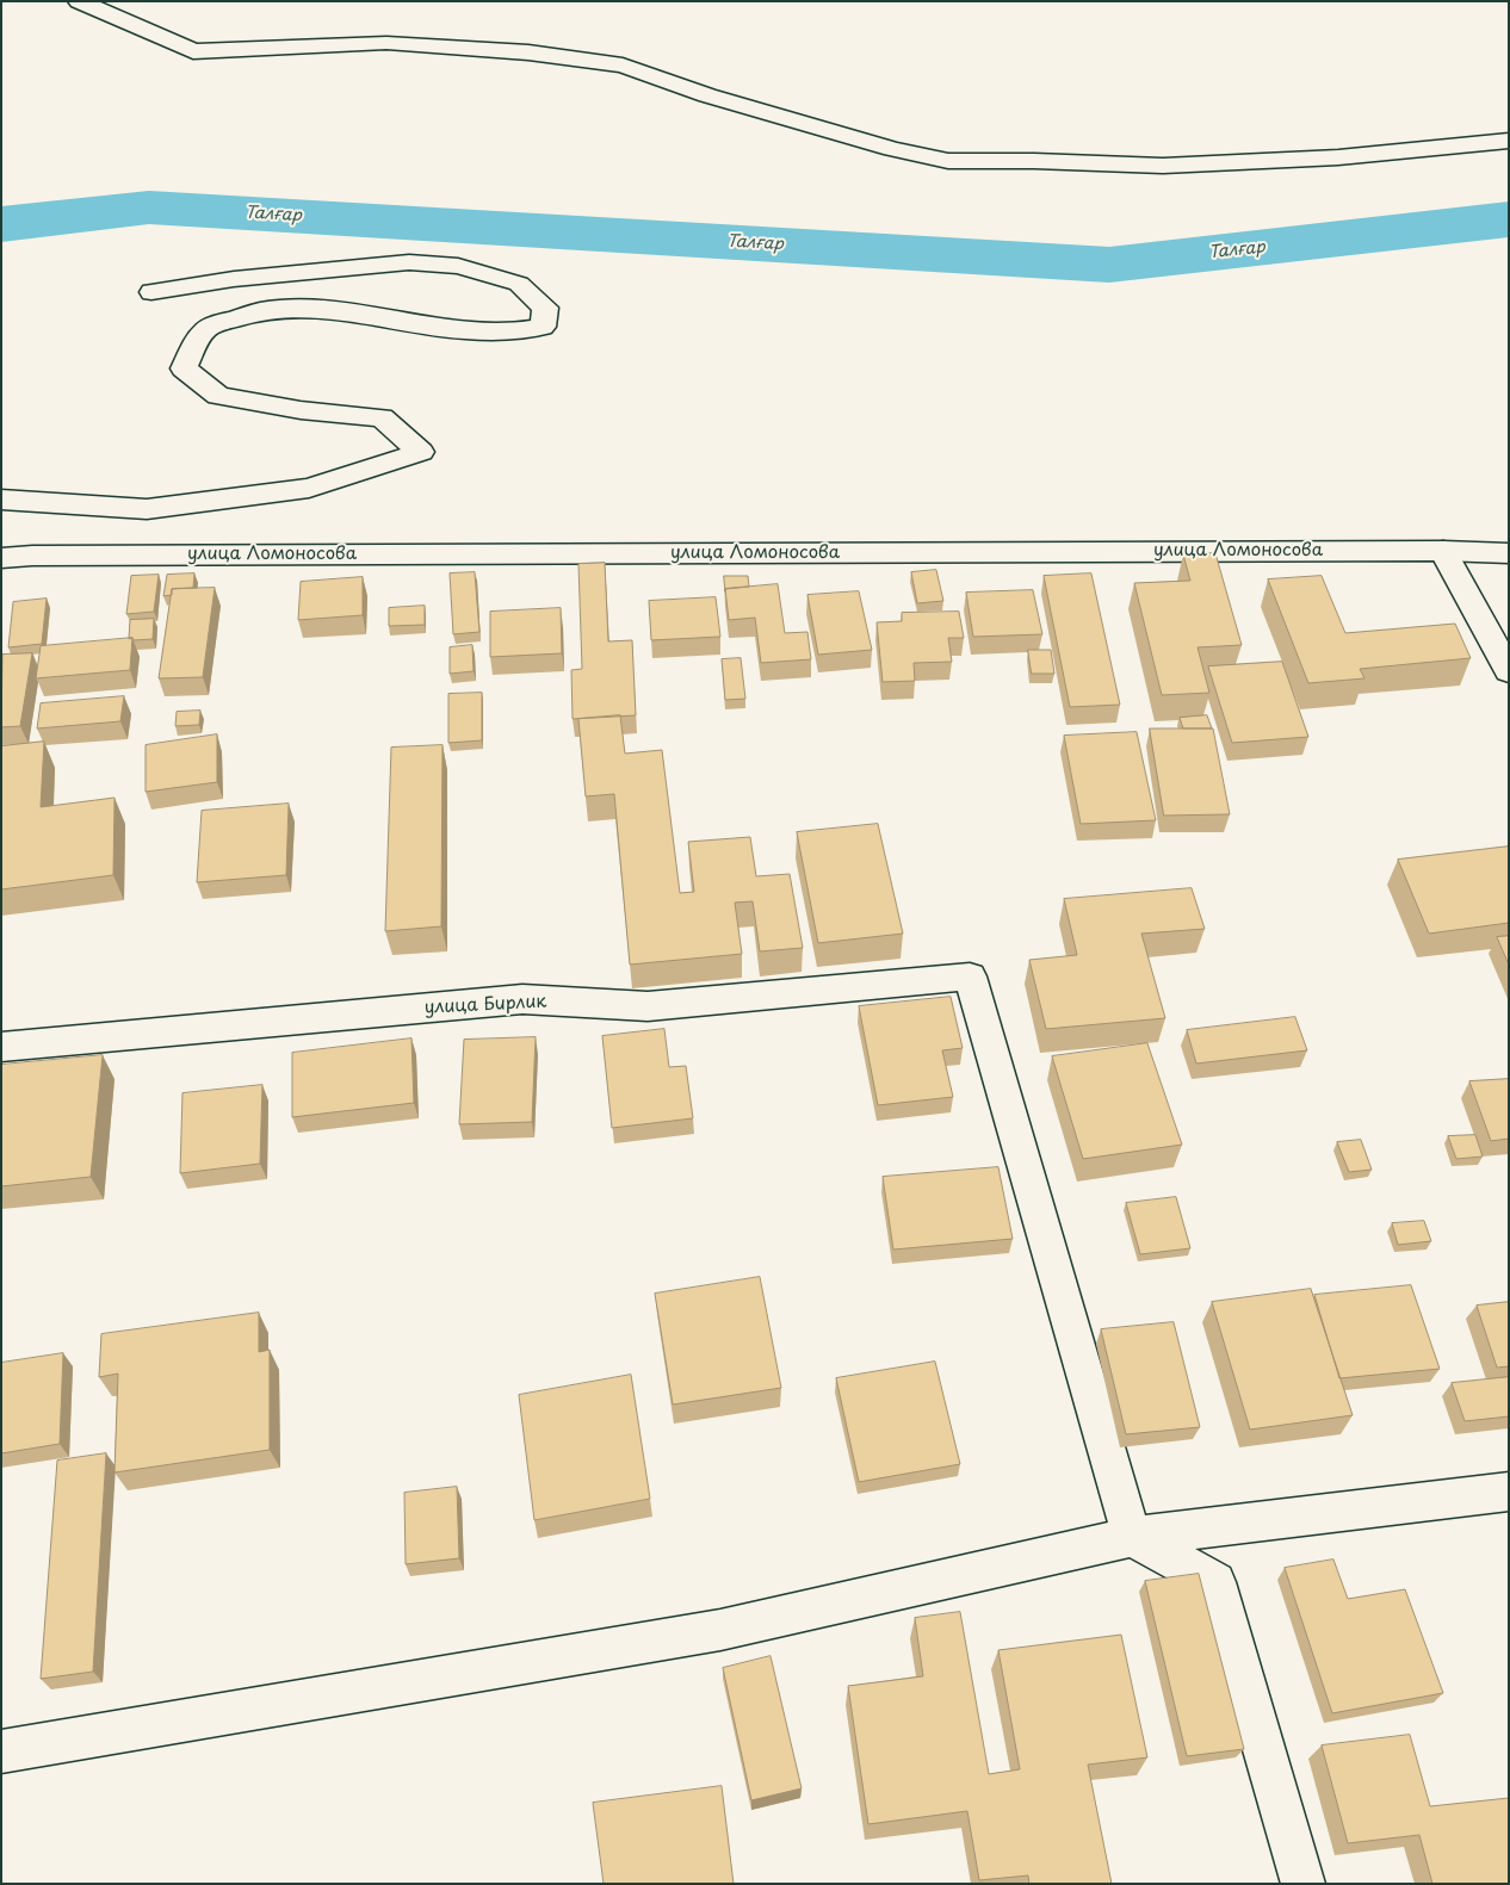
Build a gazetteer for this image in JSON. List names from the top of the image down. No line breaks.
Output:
{"streets":{"street":["улица Ломоносова","улица Бирлик"]},"water":["Талғар"]}
